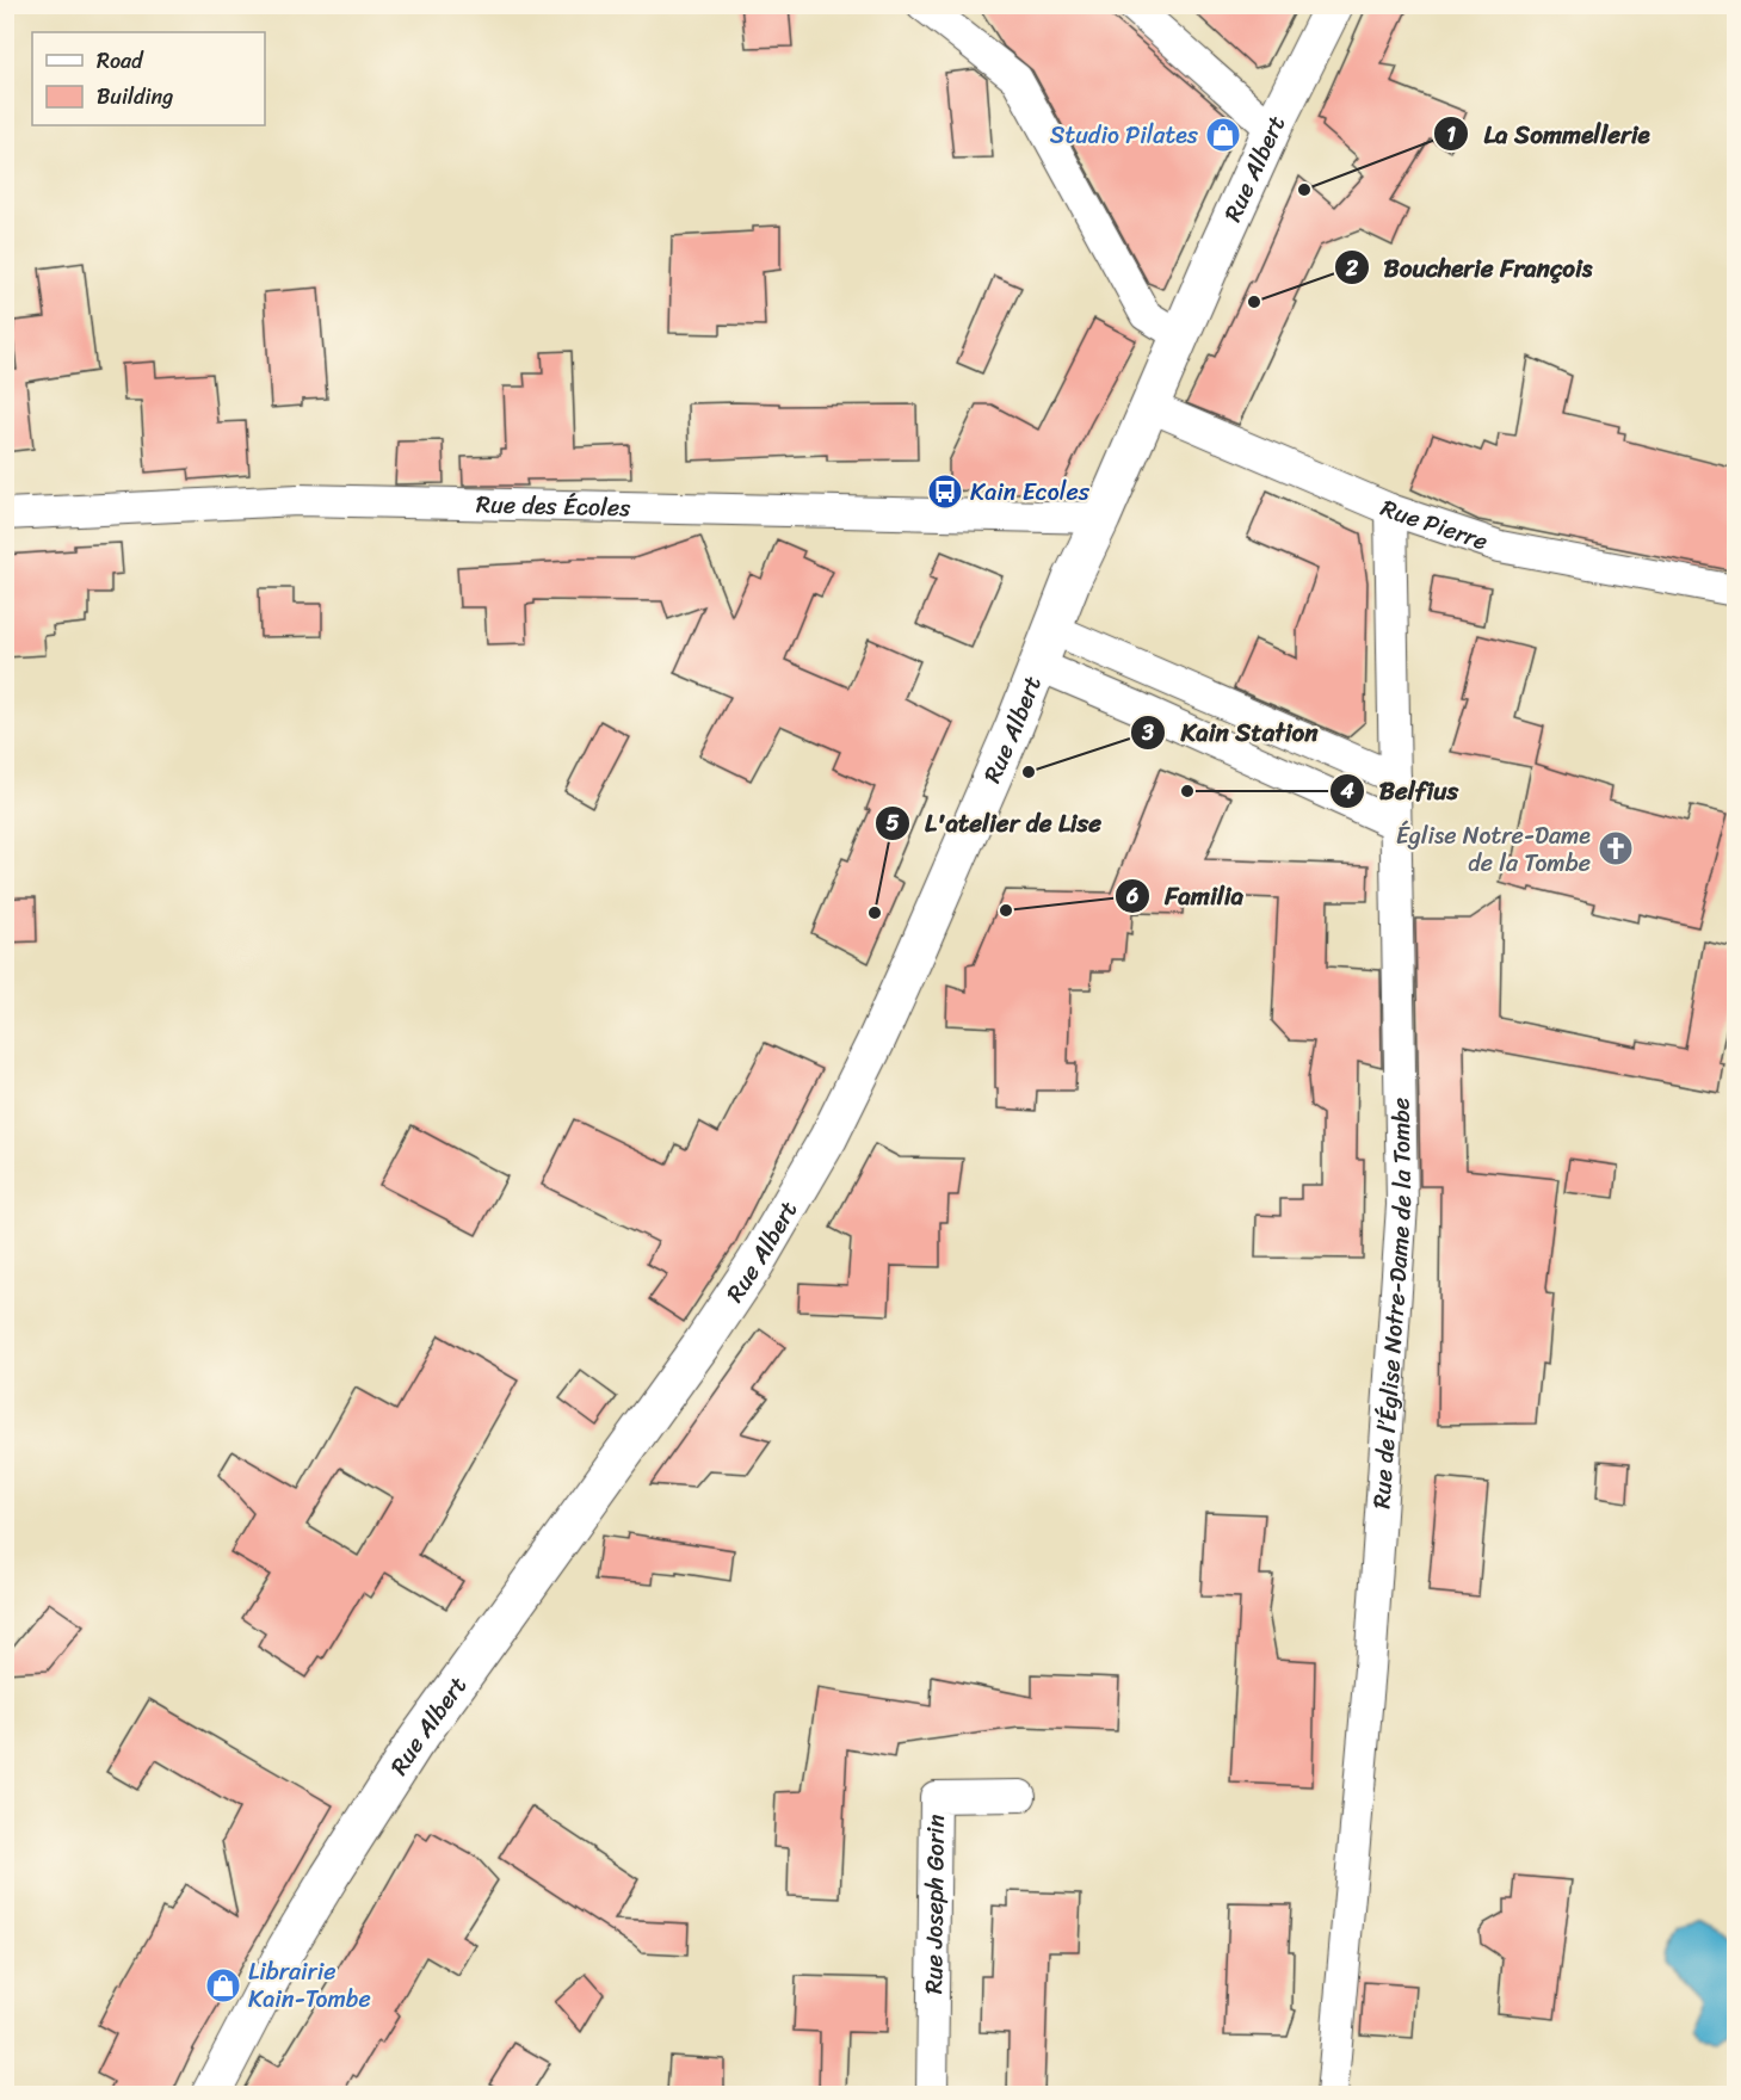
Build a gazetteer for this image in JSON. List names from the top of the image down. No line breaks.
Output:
{"streets":{"street":["Rue Albert","Rue des Écoles","Rue Pierre","Rue de l’Église Notre-Dame de la Tombe","Rue Joseph Gorin"]},"crossings":[["Rue Albert","Rue des Écoles"],["Rue Albert","Rue Pierre"],["Rue Pierre","Rue de l’Église Notre-Dame de la Tombe"]],"places":{"shop":["Studio Pilates","Librairie Kain-Tombe"],"other":["La Sommellerie","Boucherie François","Kain Station","Belfius","Familia","L'atelier de Lise"],"bus stop":["Kain Ecoles"],"church":["Église Notre-Dame de la Tombe"]},"legend":["Road","Building"]}
